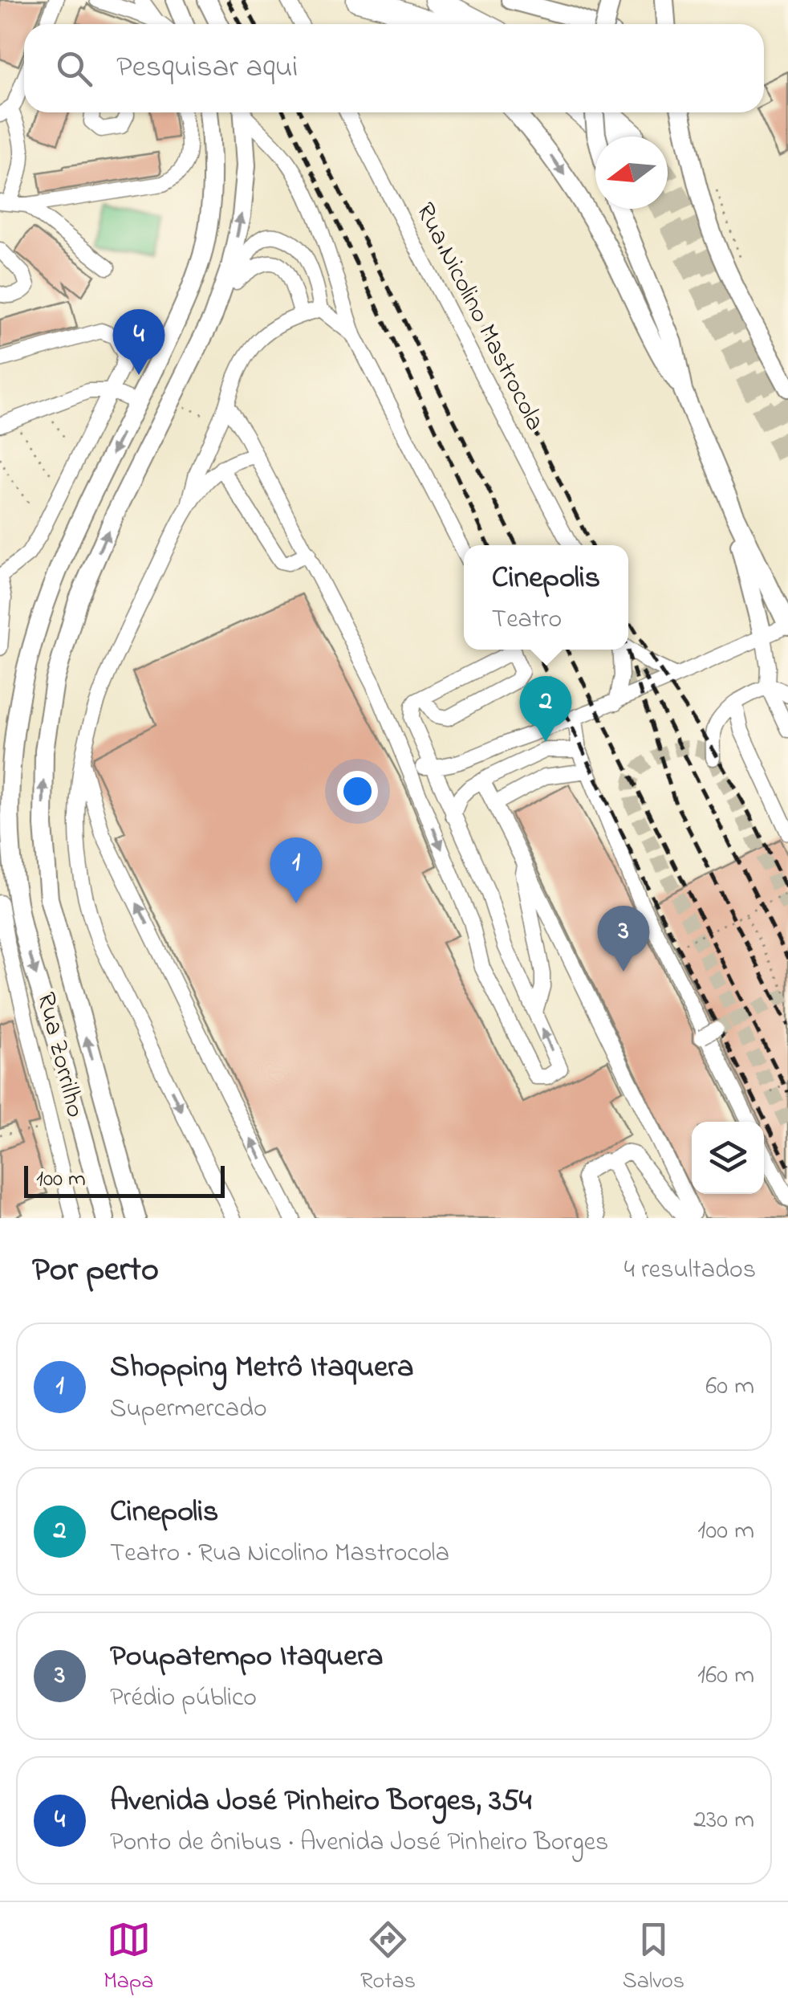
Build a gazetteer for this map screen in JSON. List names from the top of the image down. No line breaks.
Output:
{"streets":{"street":["Rua Nicolino Mastrocola","Rua Zorrilho"]},"scale_bar":"100 m","north":"left","page":{"search":"Pesquisar aqui","pins":["4","2","1","3"],"popup":["Cinepolis","Teatro"],"scale":"100 m","heading":["Por perto","4 resultados"],"list":[{"mark":"1","name":"Shopping Metrô Itaquera","note":"Supermercado","value":"60 m"},{"mark":"2","name":"Cinepolis","note":"Teatro · Rua Nicolino Mastrocola","value":"100 m"},{"mark":"3","name":"Poupatempo Itaquera","note":"Prédio público","value":"160 m"},{"mark":"4","name":"Avenida José Pinheiro Borges, 354","note":"Ponto de ônibus · Avenida José Pinheiro Borges","value":"230 m"}],"nav":["Mapa","Rotas","Salvos"]}}
